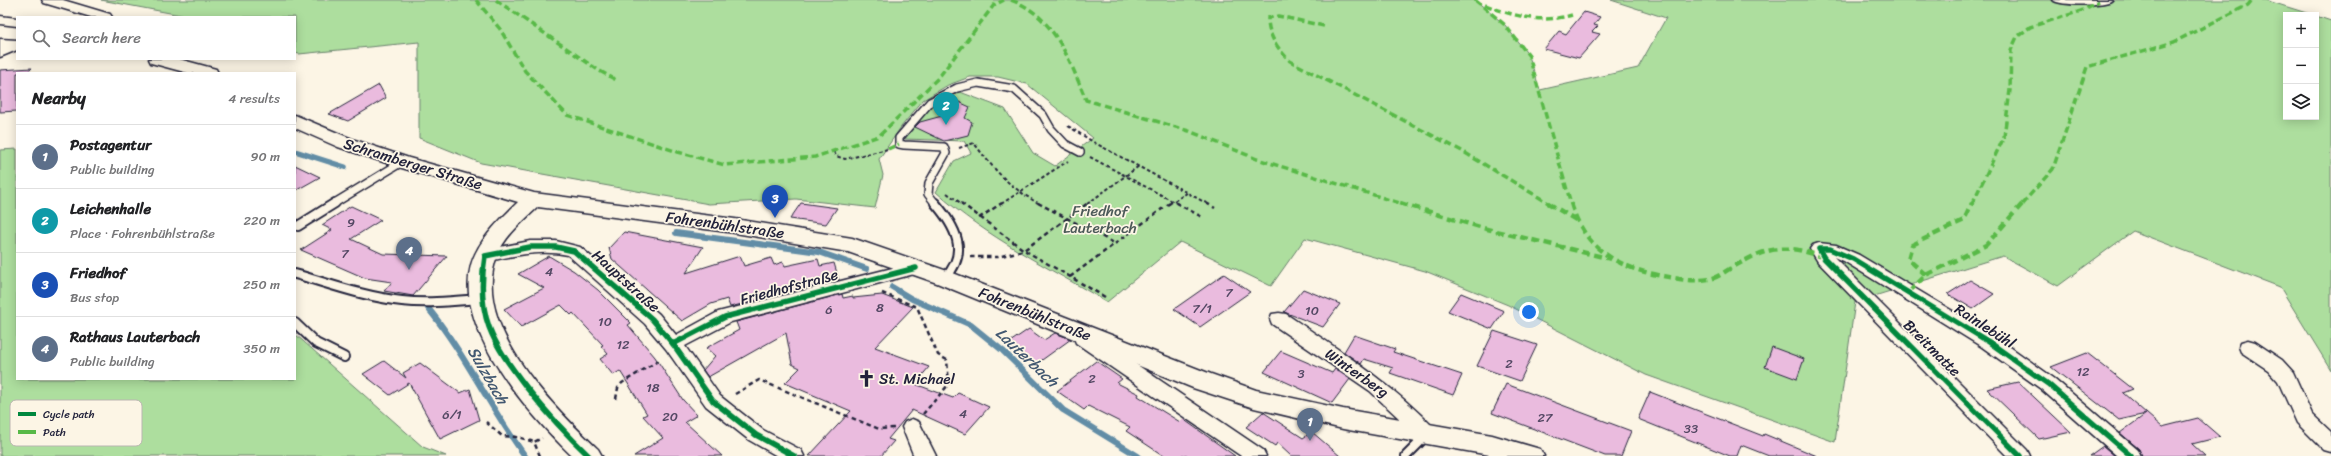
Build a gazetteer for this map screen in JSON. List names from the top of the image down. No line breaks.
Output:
{"streets":{"main road":["Schramberger Straße","Fohrenbühlstraße"],"street":["Hauptstraße","Friedhofstraße","Rainlebühl","Breitmatte","Winterberg"]},"crossings":[["Schramberger Straße","Fohrenbühlstraße"],["Fohrenbühlstraße","Friedhofstraße"],["Fohrenbühlstraße","Winterberg"],["Hauptstraße","Friedhofstraße"],["Rainlebühl","Breitmatte"]],"water":["Lauterbach","Sulzbach"],"parks":["Friedhof Lauterbach"],"places":{"church":["St. Michael"]},"house_numbers":["9","7","4","7","8","7/1","6","10","10","12","2","12","3","2","18","4","6/1","20","27","33"],"legend":["Cycle path","Path"],"page":{"map_buttons":["+","−"],"search":"Search here","heading":["Nearby","4 results"],"pins":["2","3","4","1"],"list":[{"mark":"1","name":"Postagentur","note":"Public building","value":"90 m"},{"mark":"2","name":"Leichenhalle","note":"Place · Fohrenbühlstraße","value":"220 m"},{"mark":"3","name":"Friedhof","note":"Bus stop","value":"250 m"},{"mark":"4","name":"Rathaus Lauterbach","note":"Public building","value":"350 m"}]}}
